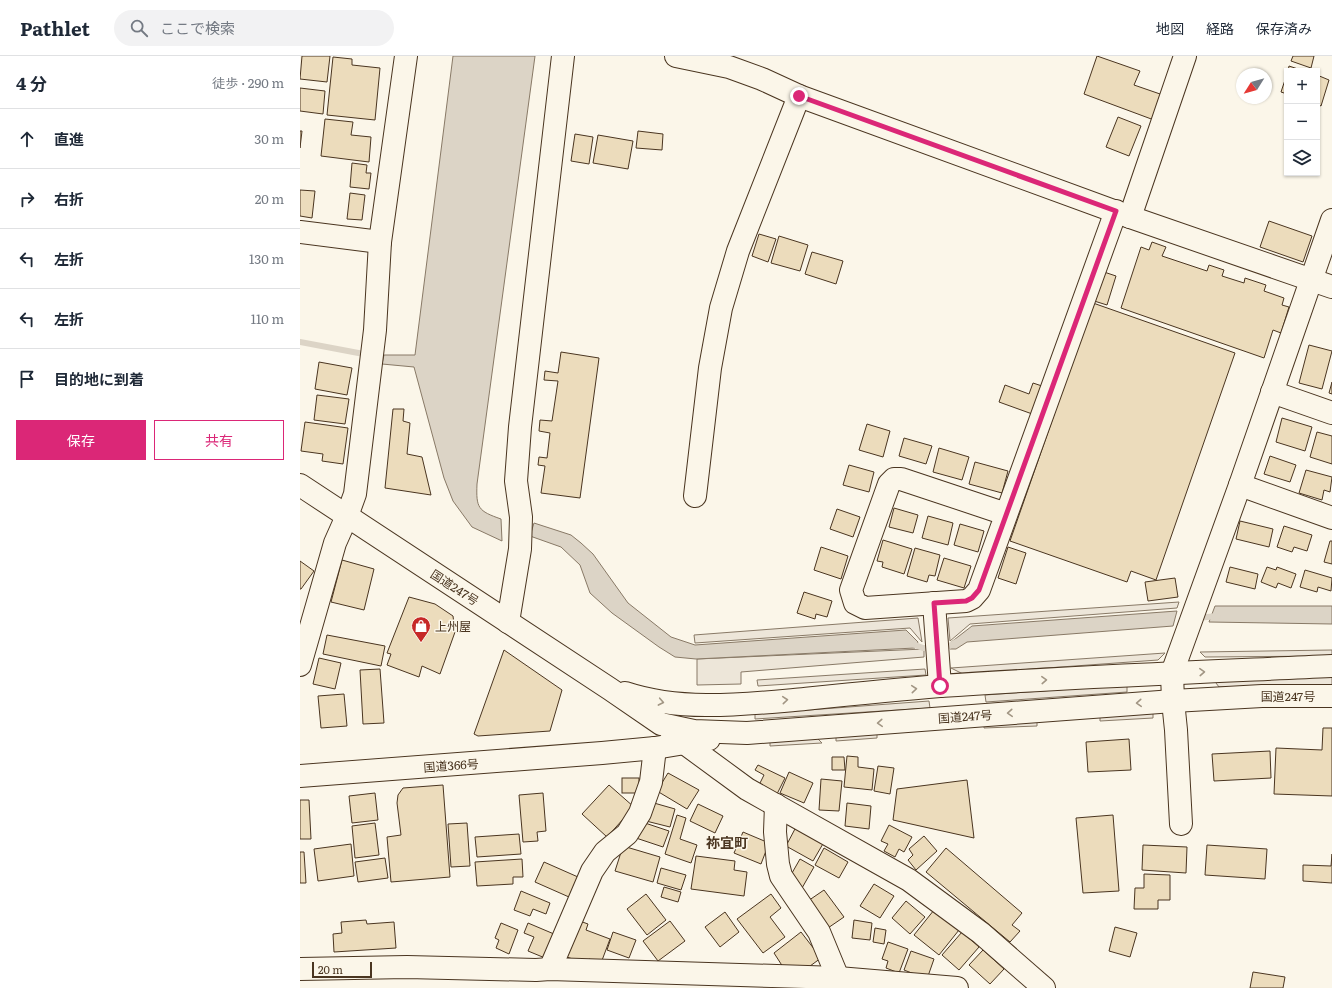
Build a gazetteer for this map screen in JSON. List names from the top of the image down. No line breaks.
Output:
{"streets":{"main road":["国道247号","国道366号"]},"crossings":[["国道247号","国道366号"]],"districts":["祢宜町"],"places":{"shop":["上州屋"]},"scale_bar":"20 m","north":"bottom left","page":{"header":"Pathlet","search":"ここで検索","nav":["地図","経路","保存済み"],"heading":["4 分","徒歩 · 290 m"],"map_buttons":["+","−"],"list":[["直進","30 m"],["右折","20 m"],["左折","130 m"],["左折","110 m"],"目的地に到着"],"buttons":["保存","共有"],"scale":"20 m"}}
